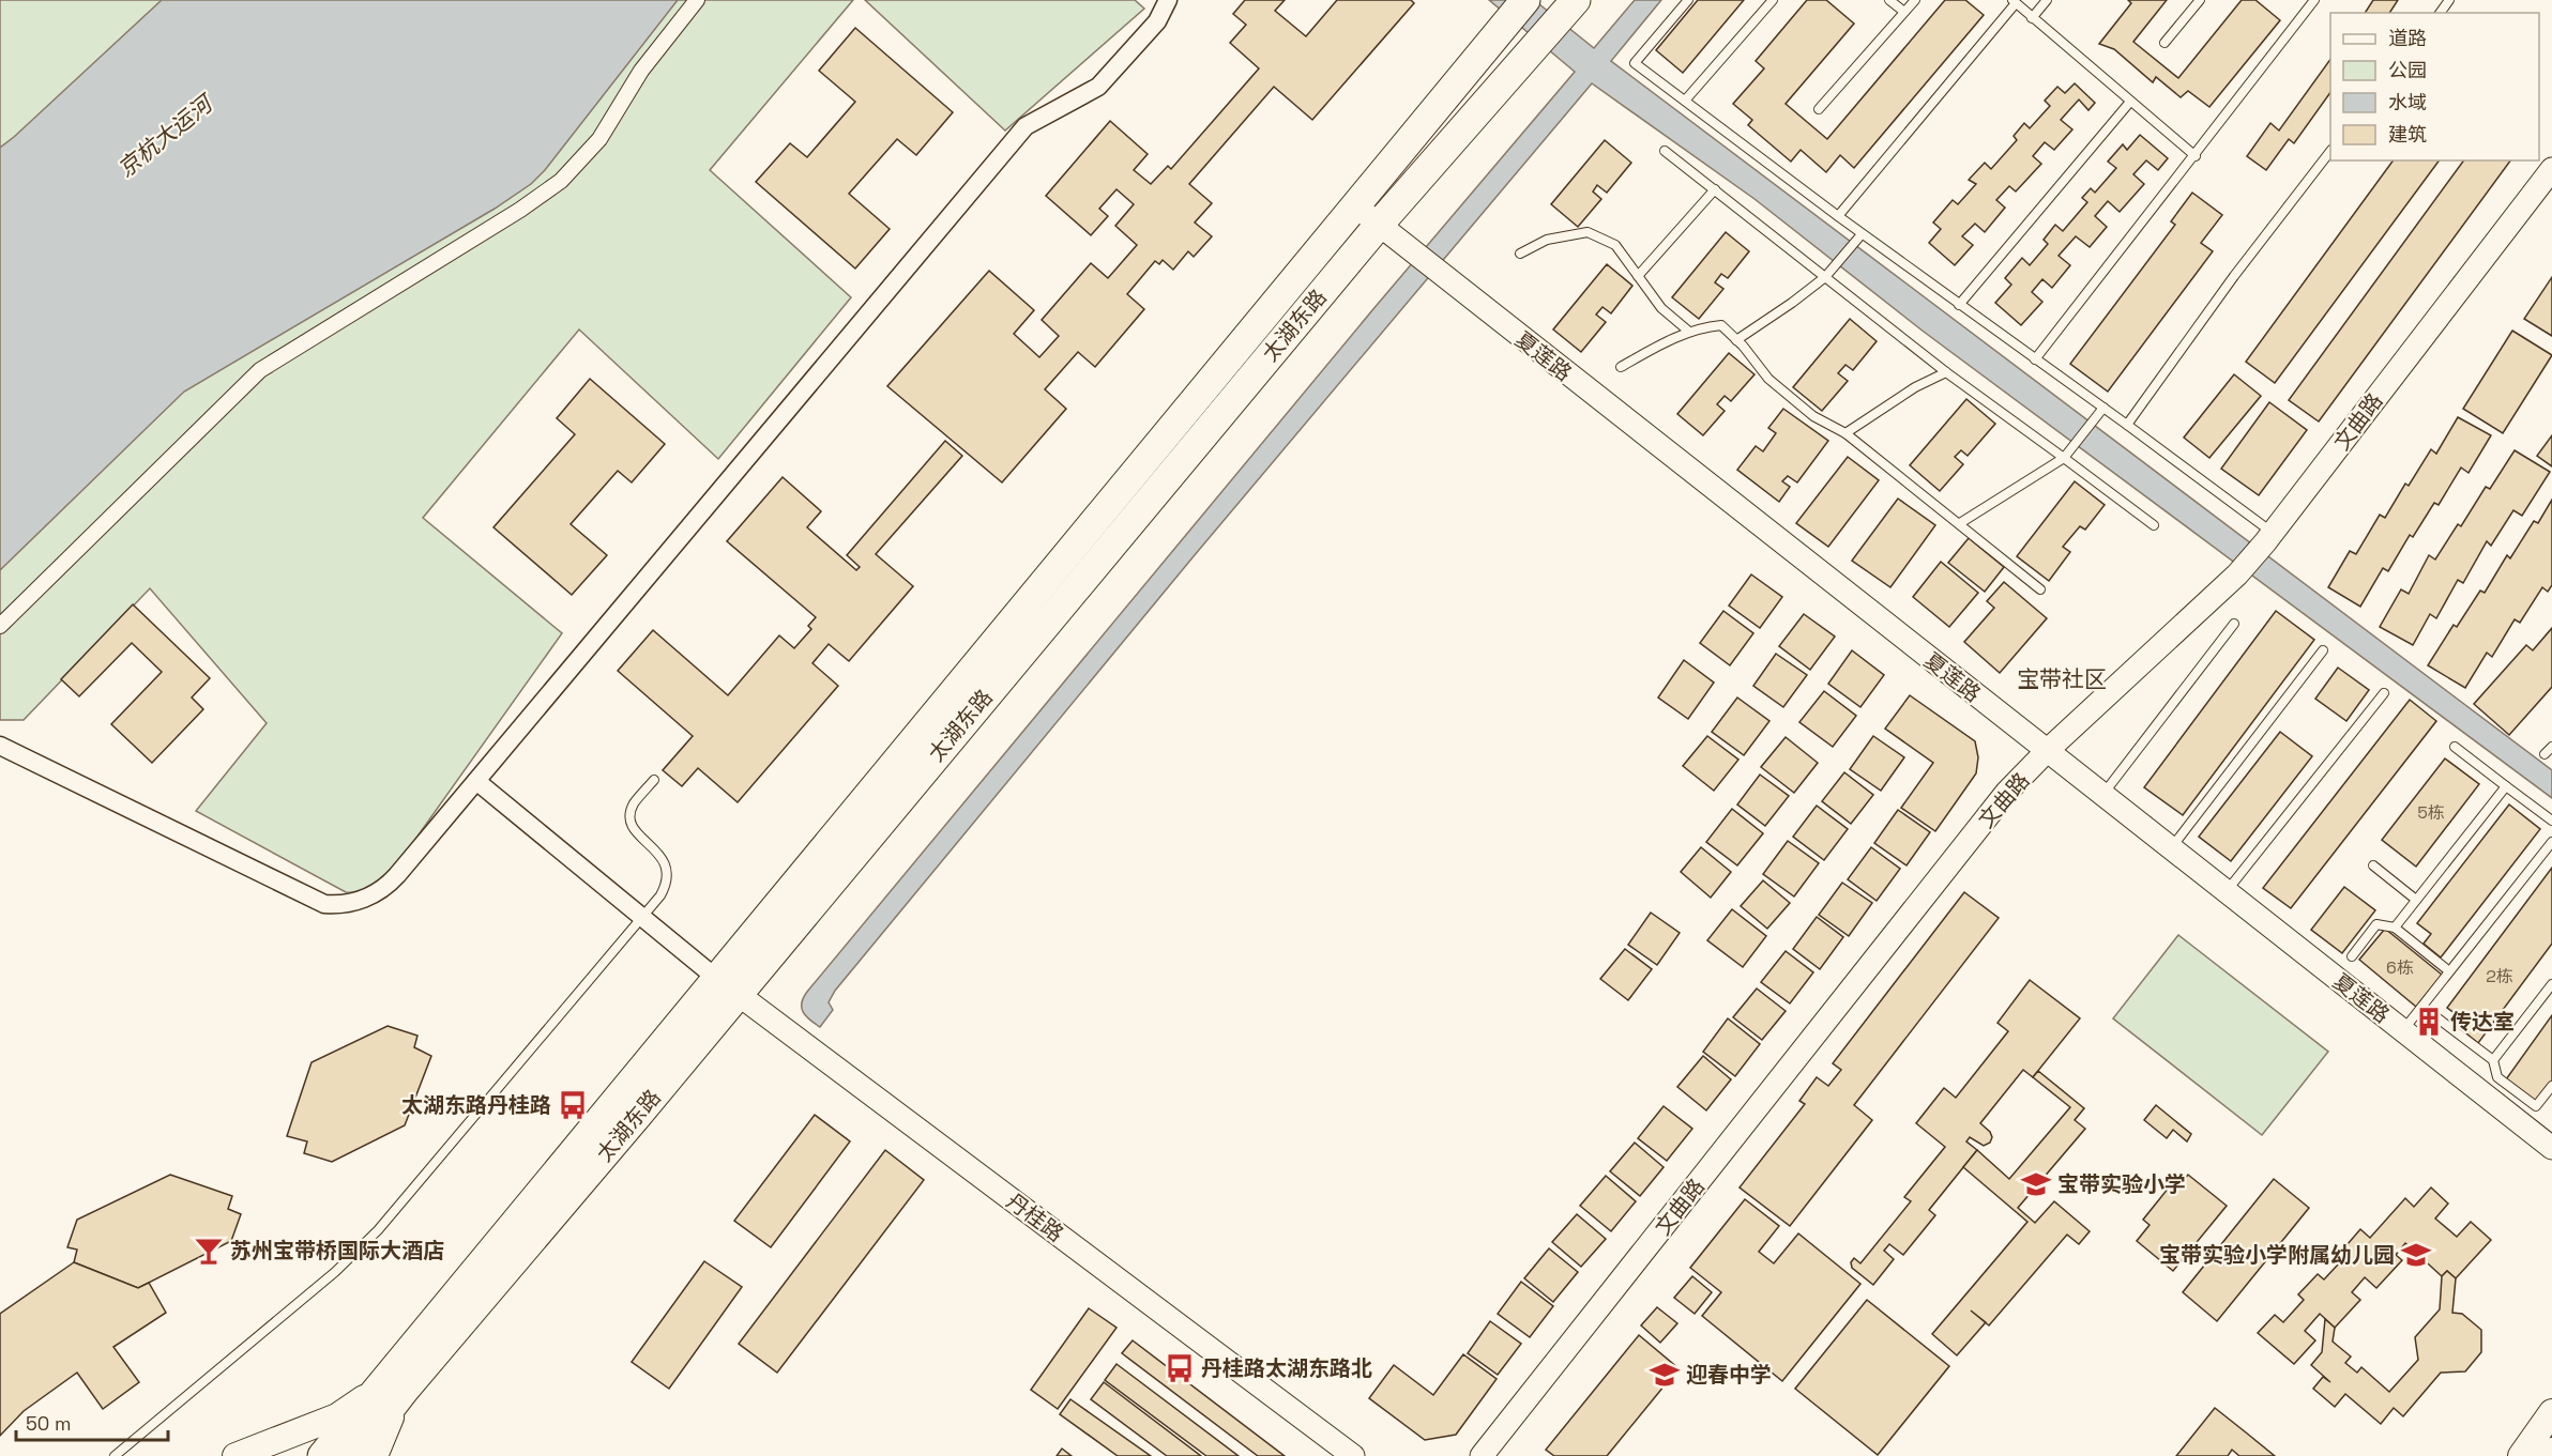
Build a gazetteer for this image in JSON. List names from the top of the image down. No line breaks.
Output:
{"streets":{"main road":["太湖东路"],"street":["夏莲路","文曲路","丹桂路"]},"crossings":[["太湖东路","夏莲路"],["太湖东路","丹桂路"],["夏莲路","文曲路"]],"districts":["宝带社区"],"water":["京杭大运河"],"places":{"building":["传达室"],"bus stop":["太湖东路丹桂路","丹桂路太湖东路北"],"school or university":["宝带实验小学","宝带实验小学附属幼儿园","迎春中学"],"bar":["苏州宝带桥国际大酒店"]},"house_numbers":["5栋","6栋","2栋"],"legend":["道路","公园","水域","建筑"],"scale_bar":"50 m"}
